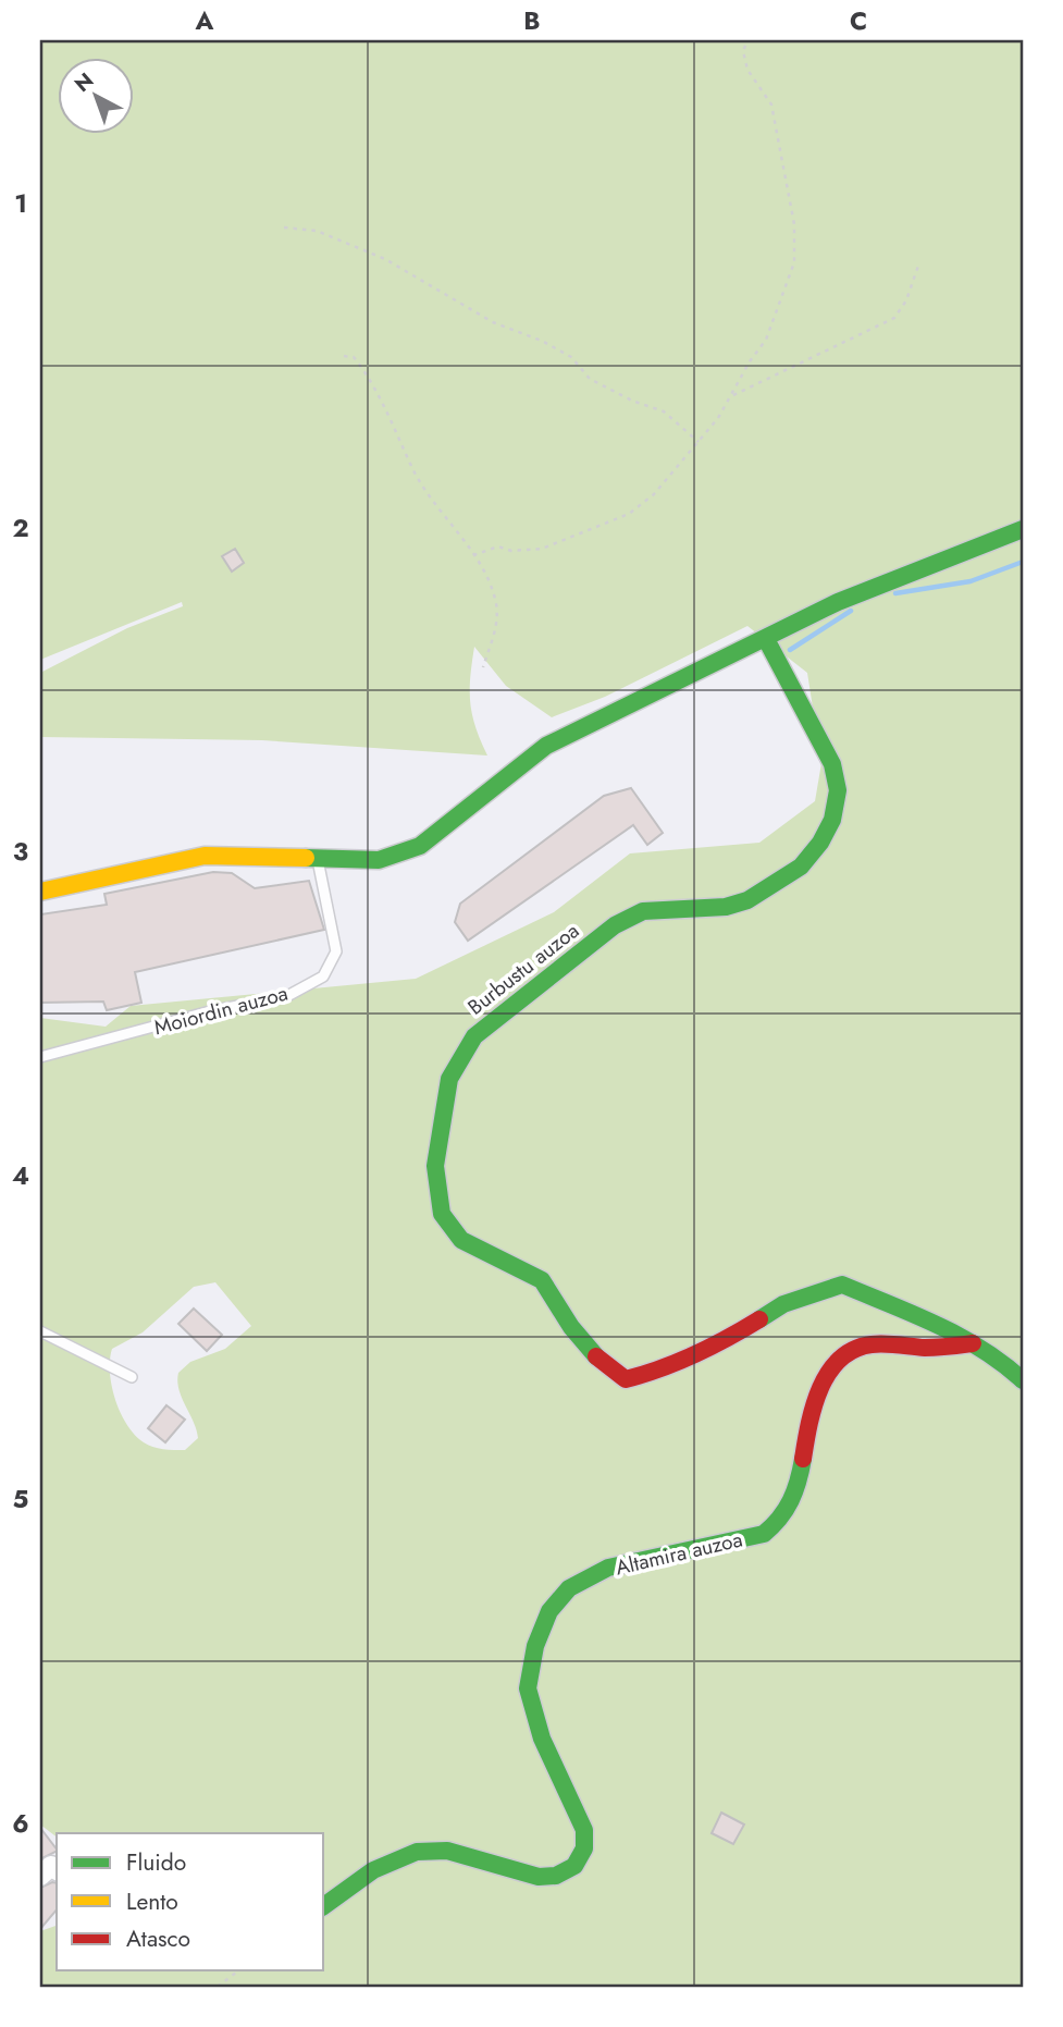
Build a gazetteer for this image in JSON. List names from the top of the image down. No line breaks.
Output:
{"streets":{"street":["Burbustu auzoa","Altamira auzoa"],"lane":["Moiordin auzoa"]},"crossings":[["Burbustu auzoa","Altamira auzoa"]],"legend":["Fluido","Lento","Atasco"],"north":"top left","grid":{"columns":["A","B","C"],"rows":["1","2","3","4","5","6"]}}
